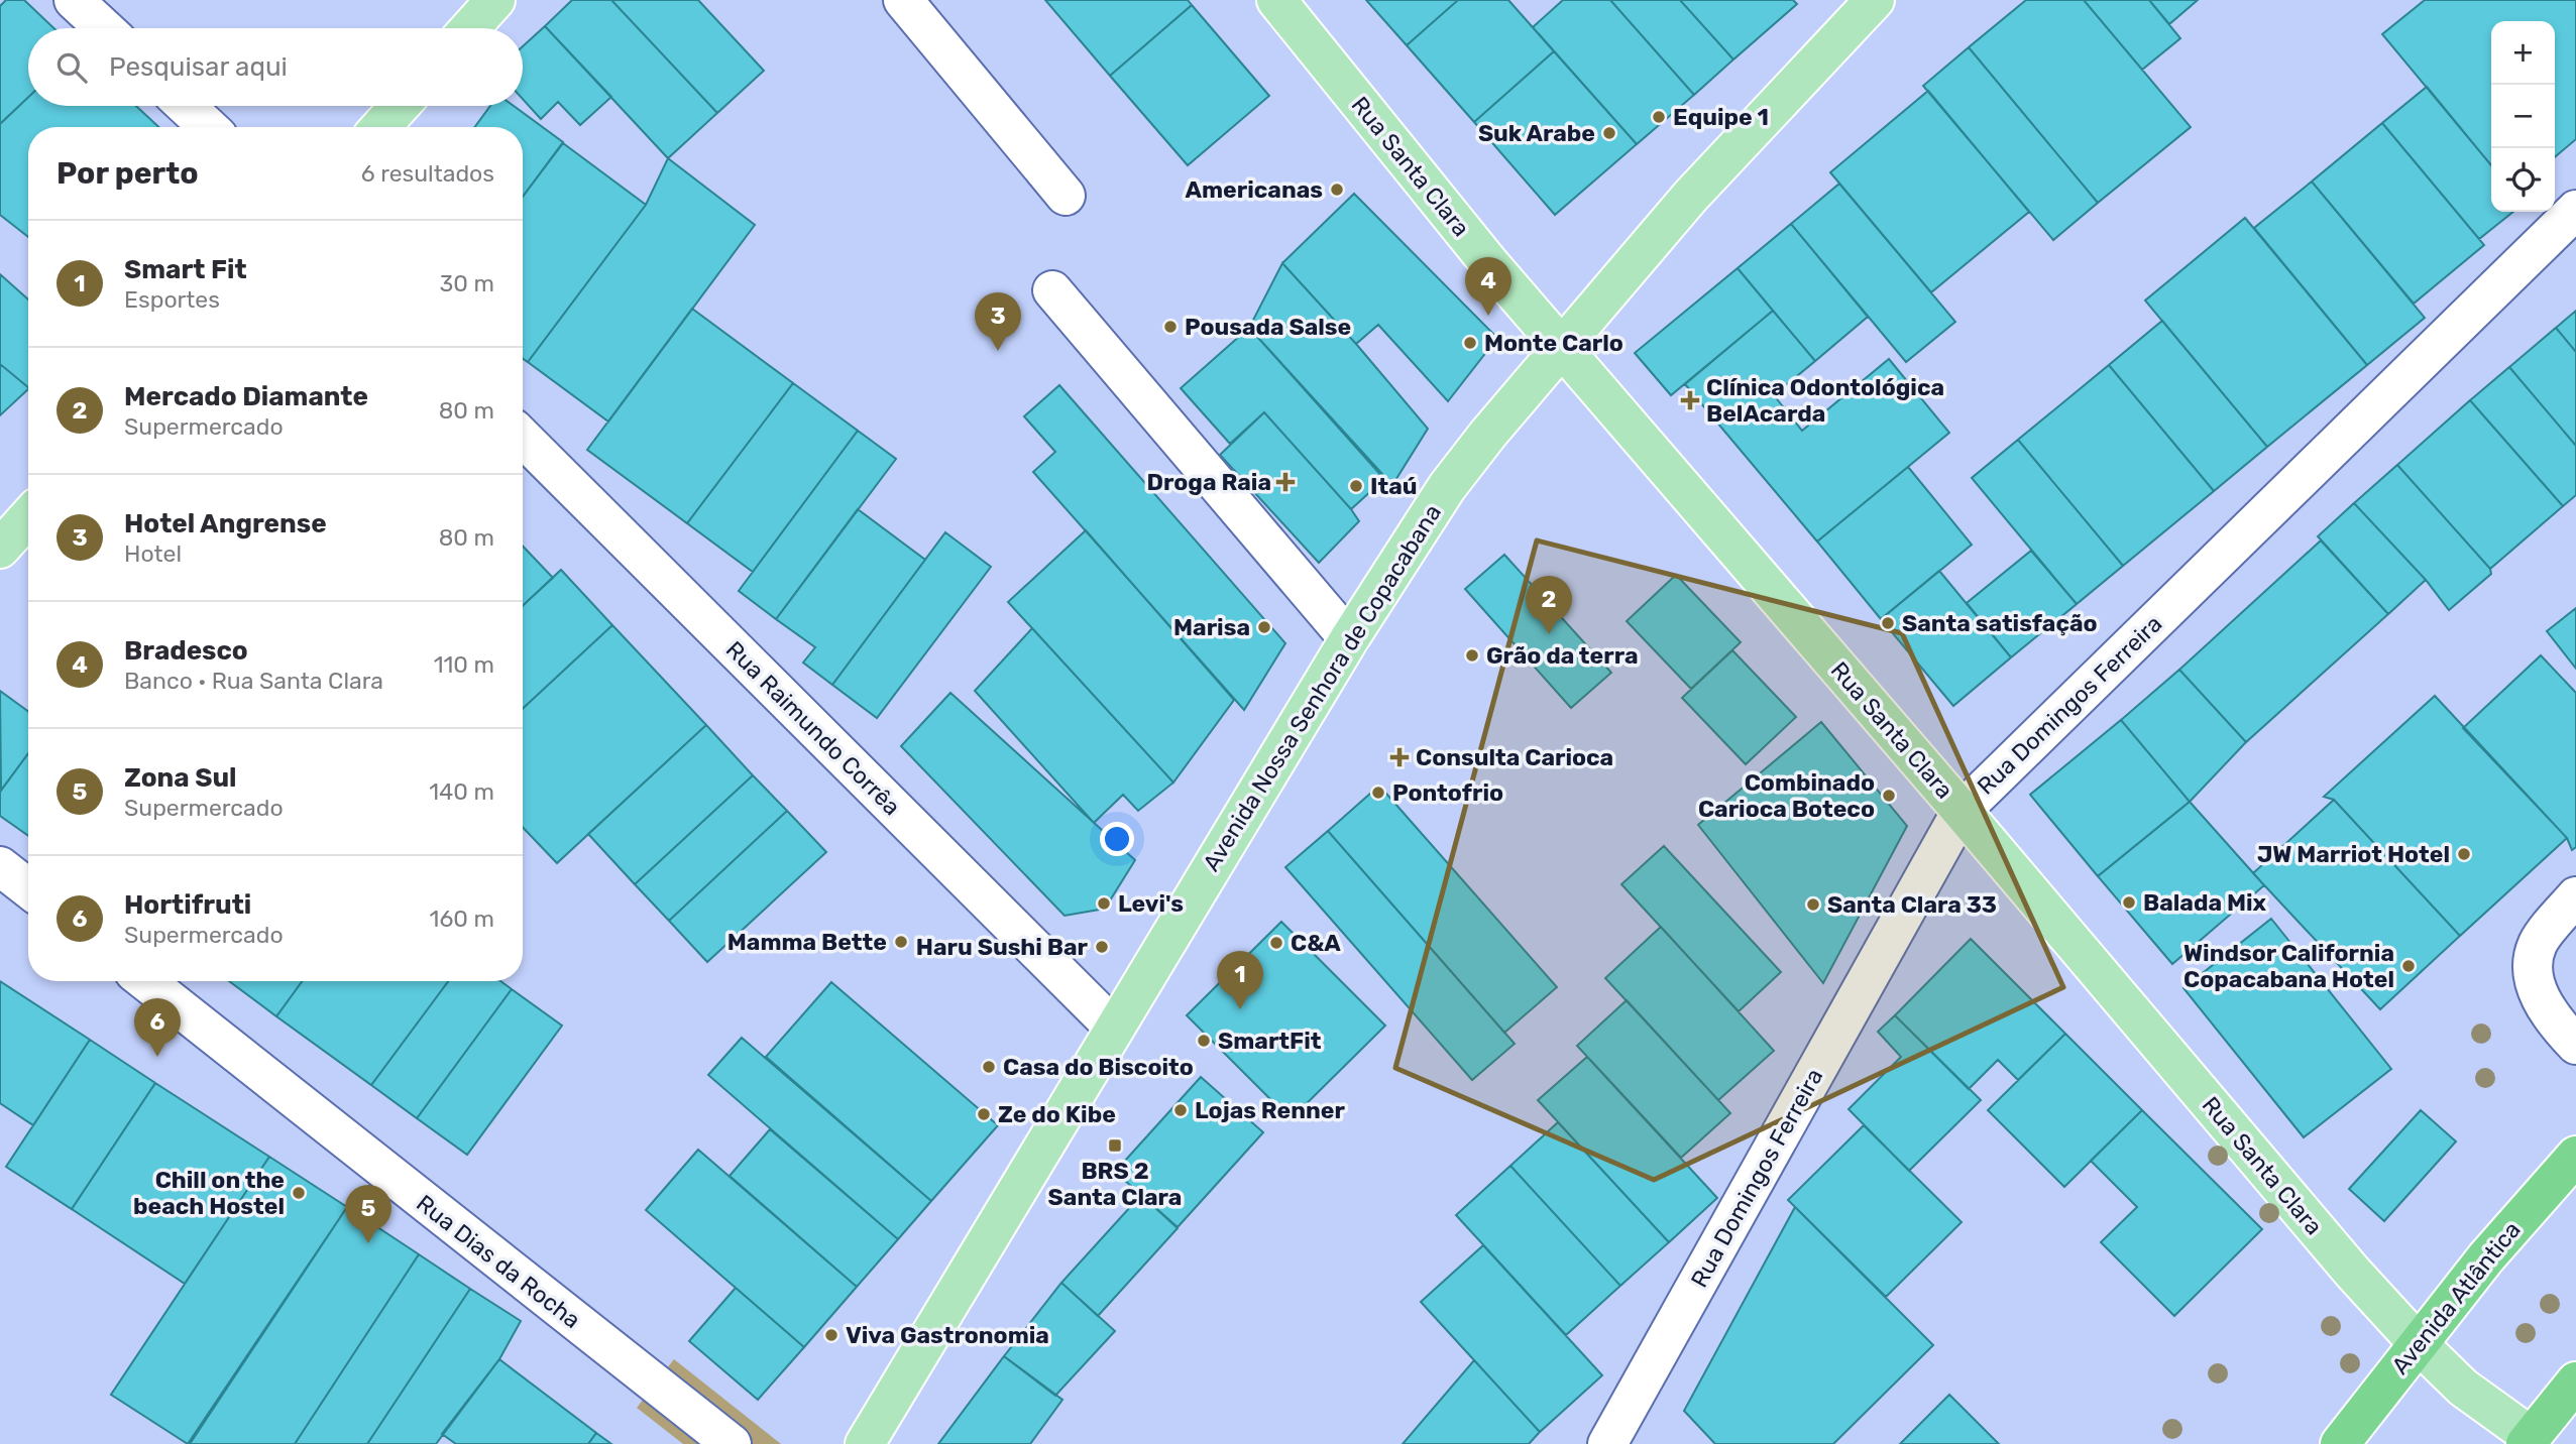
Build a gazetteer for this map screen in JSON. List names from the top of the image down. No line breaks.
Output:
{"streets":{"highway":["Avenida Atlântica"],"main road":["Rua Santa Clara","Avenida Nossa Senhora de Copacabana"],"street":["Rua Domingos Ferreira","Rua Raimundo Corrêa","Rua Dias da Rocha"]},"crossings":[["Rua Santa Clara","Avenida Nossa Senhora de Copacabana"],["Rua Santa Clara","Rua Domingos Ferreira"],["Rua Santa Clara","Avenida Atlântica"],["Avenida Nossa Senhora de Copacabana","Rua Raimundo Corrêa"]],"places":{"other":["Equipe 1","Suk Arabe","Americanas","Pousada Salse","Monte Carlo","Itaú","Santa satisfação","Marisa","Grão da terra","Pontofrio","Combinado Carioca Boteco","JW Marriot Hotel","Balada Mix","Levi's","Santa Clara 33","Mamma Bette","C&A","Haru Sushi Bar","Windsor California Copacabana Hotel","SmartFit","Casa do Biscoito","Lojas Renner","Ze do Kibe","Chill on the beach Hostel","Viva Gastronomia"],"health":["Clínica Odontológica BelAcarda","Droga Raia","Consulta Carioca"],"transit":["BRS 2 Santa Clara"]},"page":{"map_buttons":["+","−"],"search":"Pesquisar aqui","heading":["Por perto","6 resultados"],"list":[{"mark":"1","name":"Smart Fit","note":"Esportes","value":"30 m"},{"mark":"2","name":"Mercado Diamante","note":"Supermercado","value":"80 m"},{"mark":"3","name":"Hotel Angrense","note":"Hotel","value":"80 m"},{"mark":"4","name":"Bradesco","note":"Banco · Rua Santa Clara","value":"110 m"},{"mark":"5","name":"Zona Sul","note":"Supermercado","value":"140 m"},{"mark":"6","name":"Hortifruti","note":"Supermercado","value":"160 m"}],"pins":["4","3","2","1","6","5"]}}
